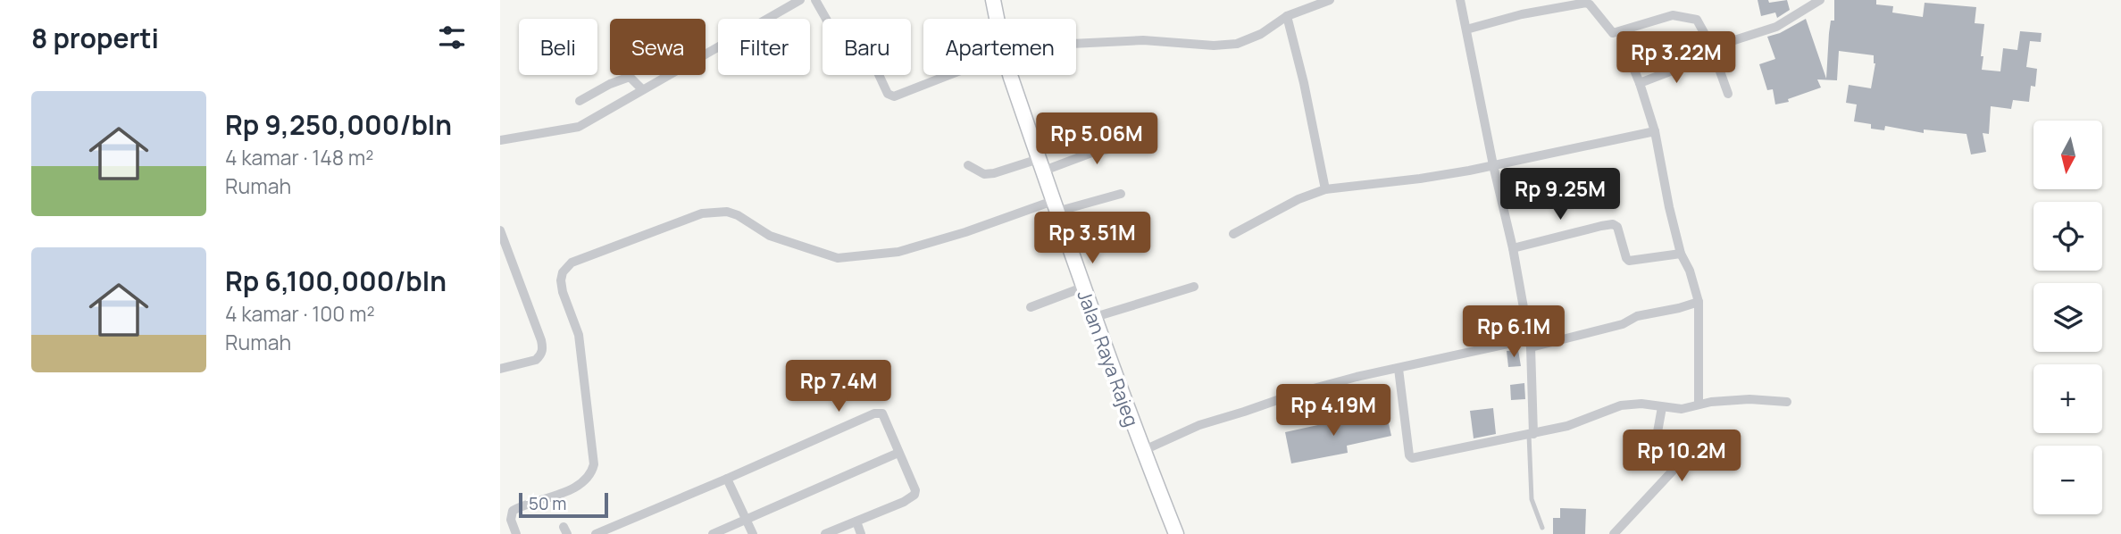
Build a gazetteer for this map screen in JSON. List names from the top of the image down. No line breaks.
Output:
{"streets":{"main road":["Jalan Raya Rajeg"]},"scale_bar":"50 m","north":"bottom","page":{"heading":"8 properti","chip":["Beli","Sewa","Filter","Baru","Apartemen"],"price":["Rp 3.22M","Rp 5.06M","Rp 9.25M","Rp 3.51M","Rp 6.1M","Rp 7.4M","Rp 4.19M","Rp 10.2M"],"list":[{"name":"Rp 9,250,000/bln","note":"4 kamar · 148 m² · Rumah"},{"name":"Rp 6,100,000/bln","note":"4 kamar · 100 m² · Rumah"}],"map_buttons":["+","−"],"scale":"50 m"}}
